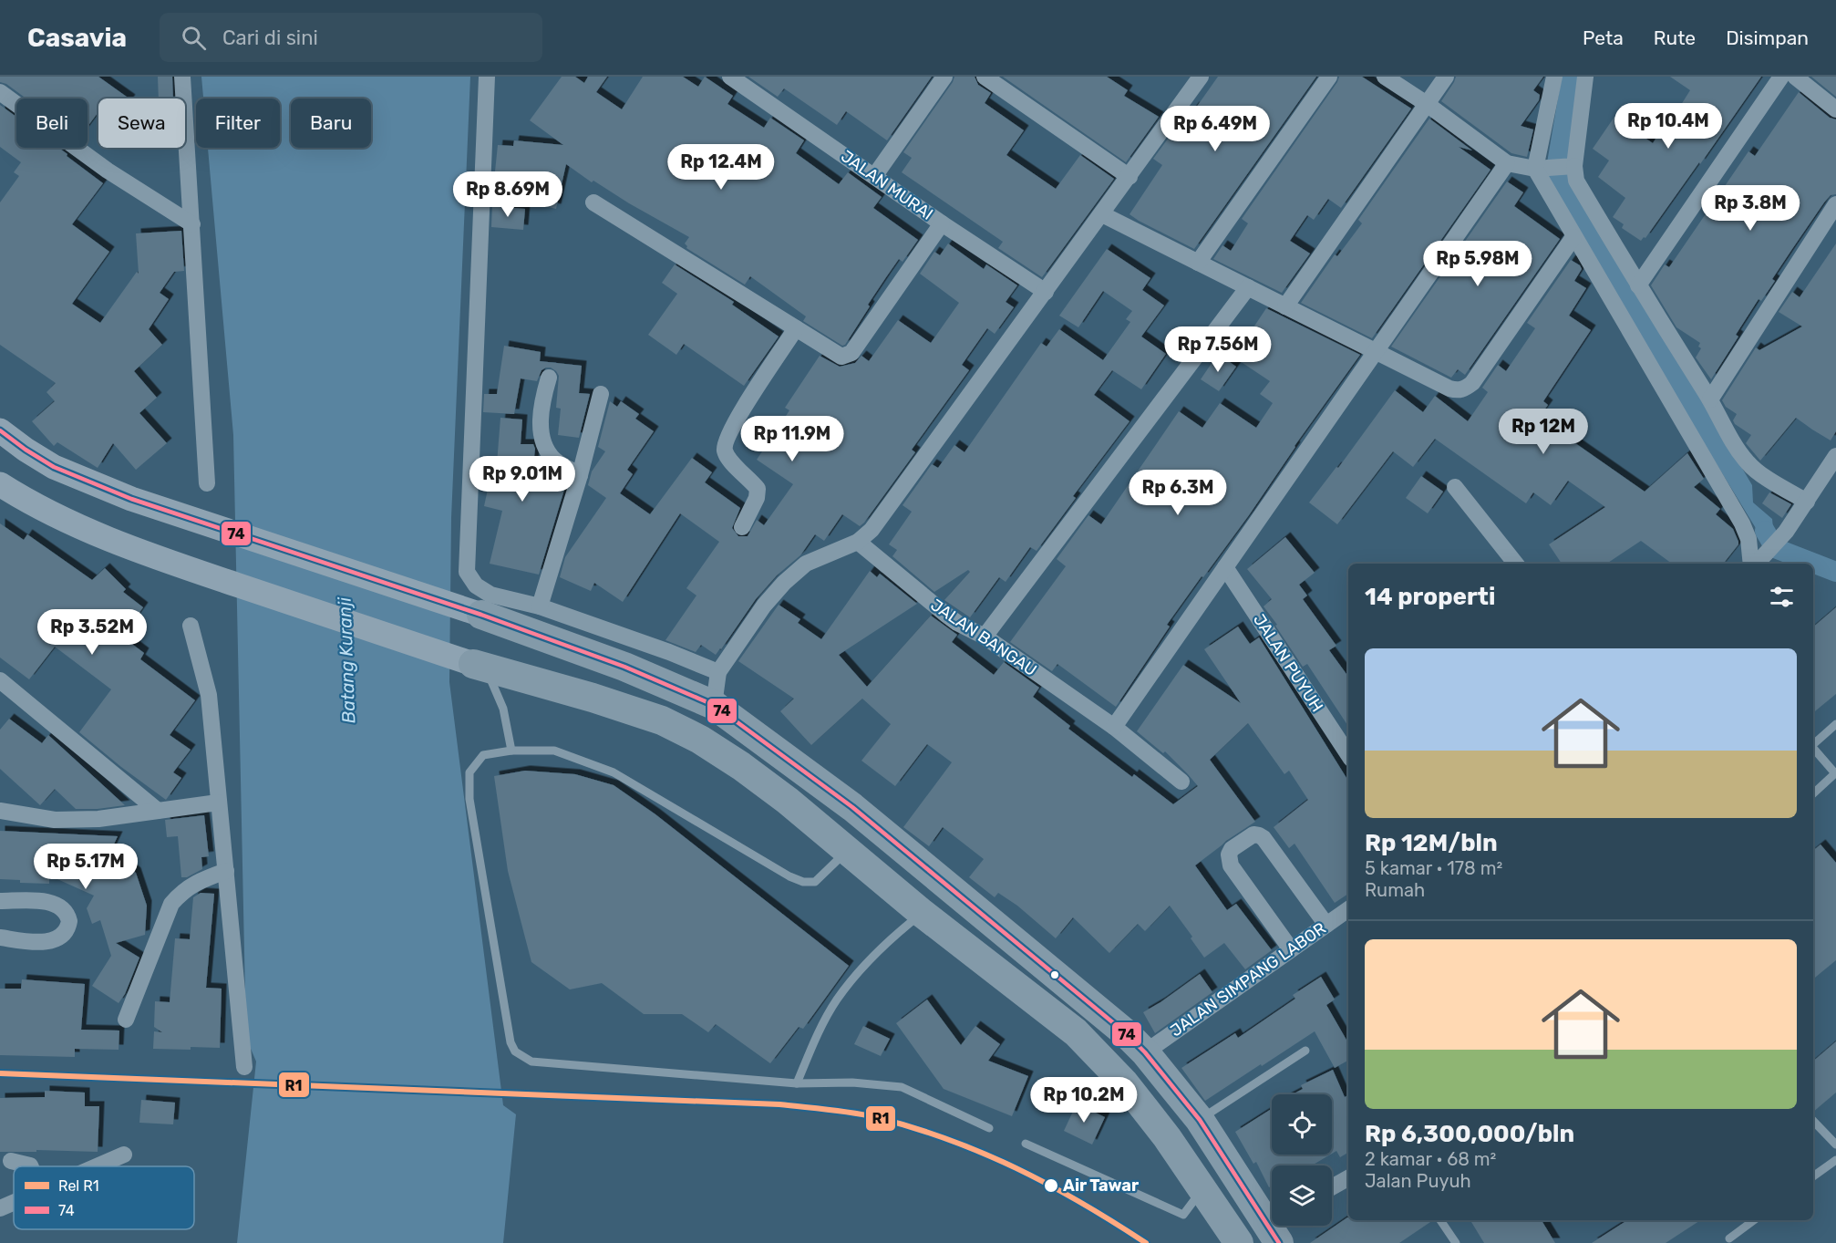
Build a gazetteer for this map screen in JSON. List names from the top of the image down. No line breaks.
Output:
{"streets":{"street":["JALAN MURAI","JALAN BANGAU","JALAN PUYUH","JALAN SIMPANG LABOR"]},"water":["Batang Kuranji"],"places":["Air Tawar"],"lines":["transit line 74","rail line R1"],"legend":["Rel R1","74"],"page":{"header":"Casavia","search":"Cari di sini","nav":["Peta","Rute","Disimpan"],"chip":["Beli","Sewa","Filter","Baru"],"price":["Rp 10.4M","Rp 6.49M","Rp 12.4M","Rp 8.69M","Rp 3.8M","Rp 5.98M","Rp 7.56M","Rp 12M","Rp 11.9M","Rp 9.01M","Rp 6.3M","Rp 3.52M","Rp 5.17M","Rp 10.2M"],"heading":"14 properti","list":[{"name":"Rp 12M/bln","note":"5 kamar · 178 m² · Rumah"},{"name":"Rp 6,300,000/bln","note":"2 kamar · 68 m² · Jalan Puyuh"}]}}
